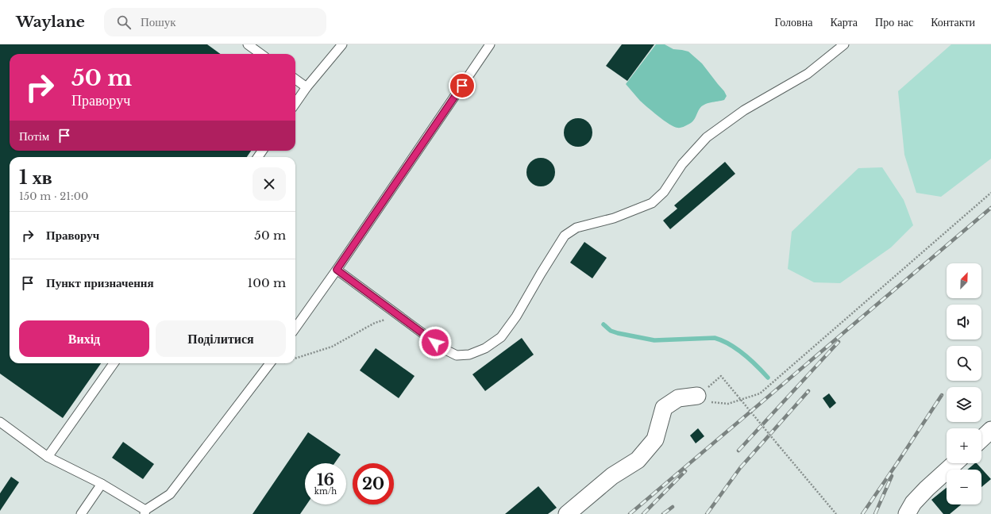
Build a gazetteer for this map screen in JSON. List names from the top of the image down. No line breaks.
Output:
{"north":"top right","page":{"header":"Waylane","search":"Пошук","nav":["Головна","Карта","Про нас","Контакти"],"turn":["50 m","Праворуч"],"then":"Потім","heading":["1 хв","150 m · 21:00"],"list":[{"name":"Праворуч","value":"50 m"},{"name":"Пункт призначення","value":"100 m"}],"map_buttons":["+","−"],"buttons":["Вихід","Поділитися"],"speed":"16 km/h","limit":"20"}}
